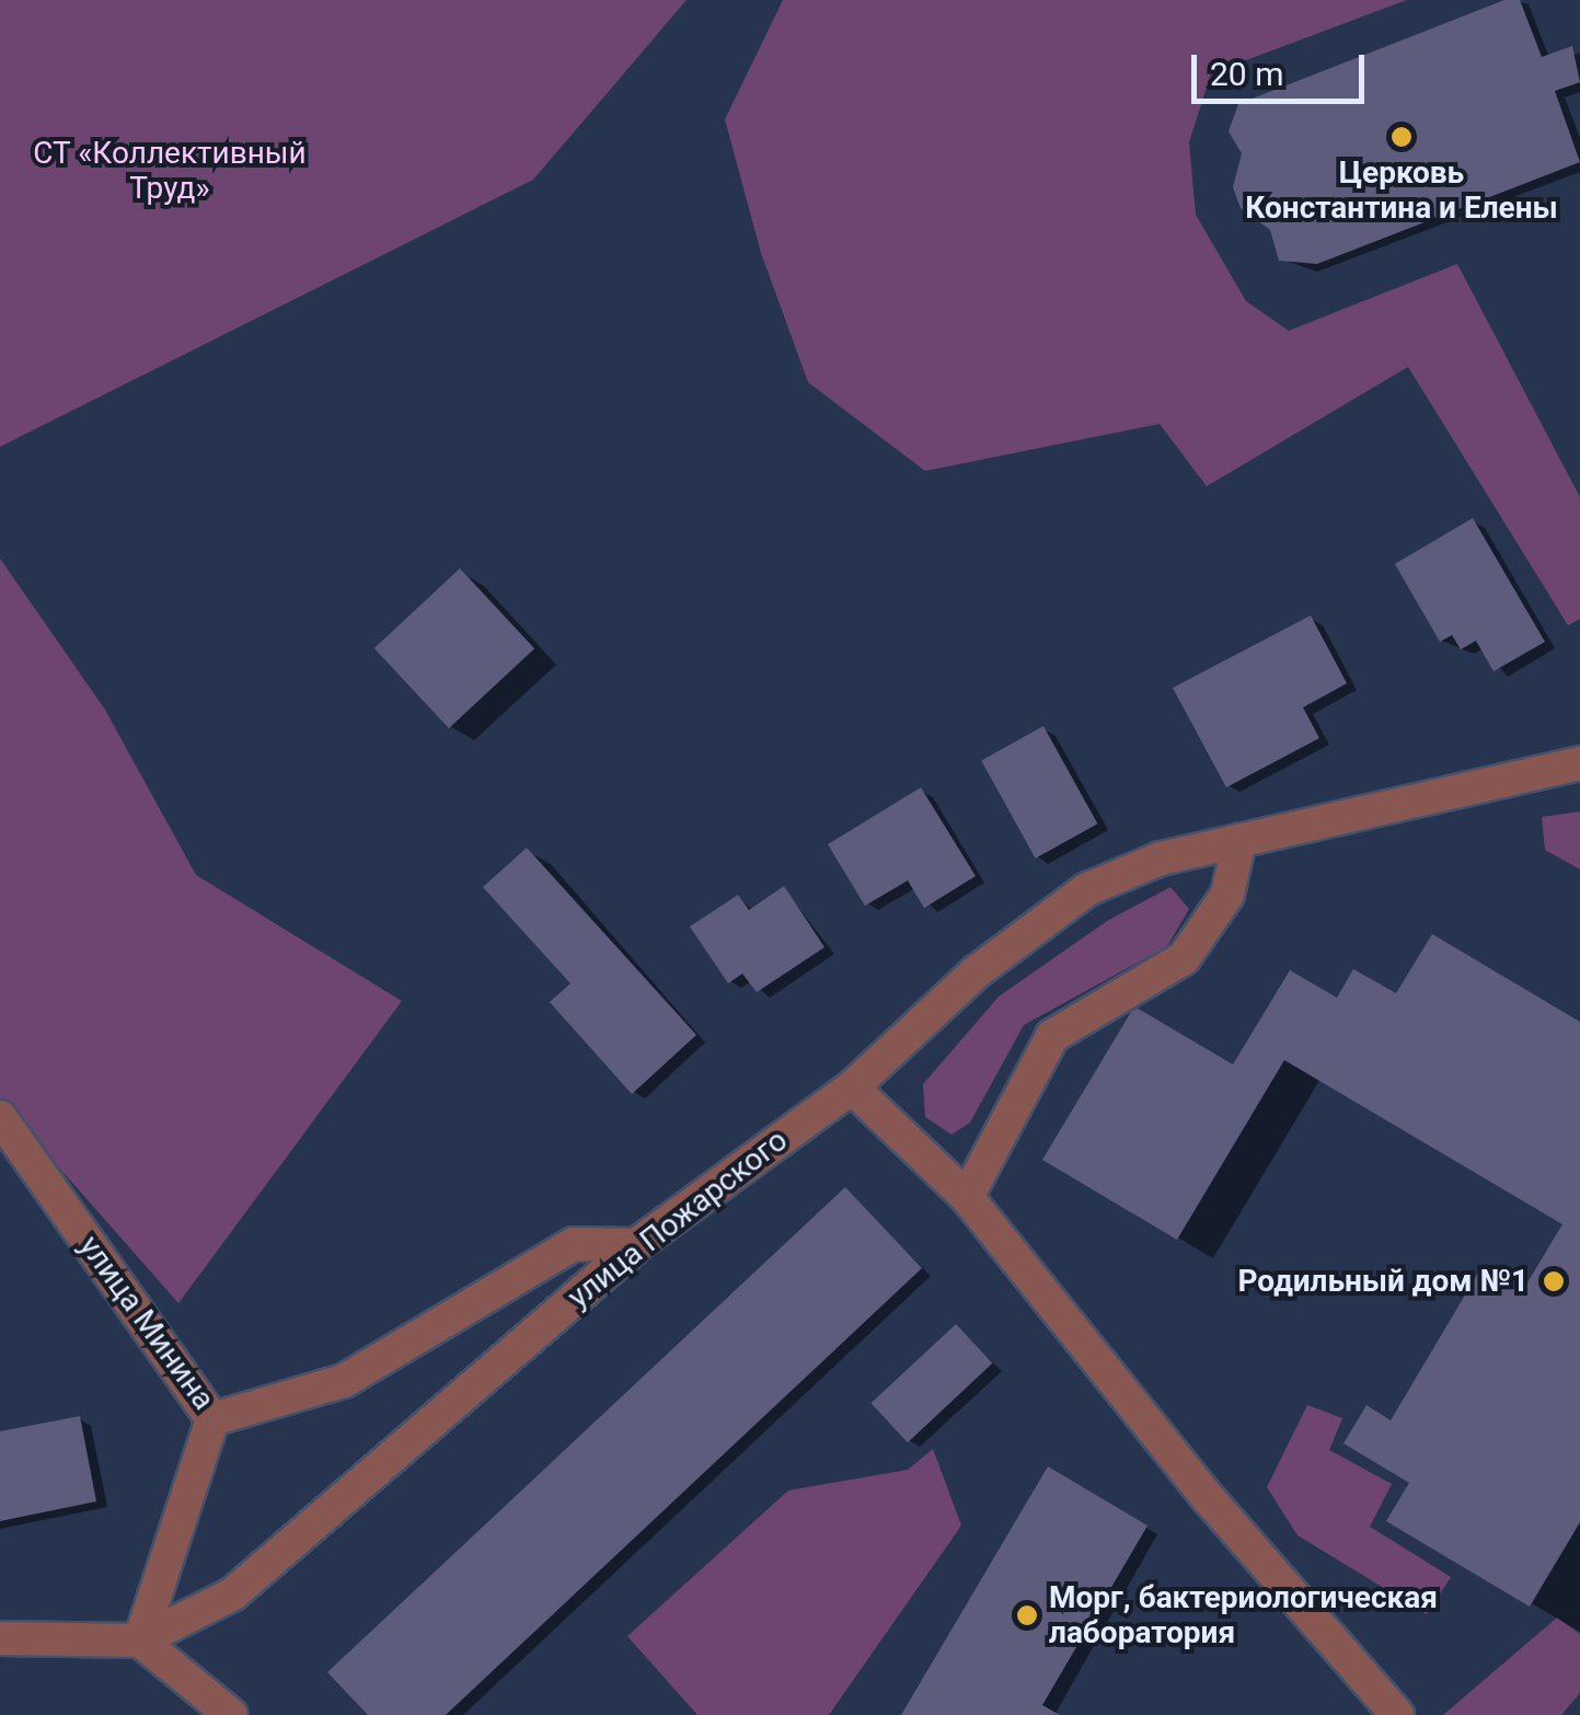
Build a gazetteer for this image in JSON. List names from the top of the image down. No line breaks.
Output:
{"streets":{"street":["улица Пожарского","улица Минина"]},"crossings":[["улица Пожарского","улица Минина"]],"parks":["СТ «Коллективный Труд»"],"places":["Церковь Константина и Елены","Родильный дом №1","Морг, бактериологическая лаборатория"],"scale_bar":"20 m"}
